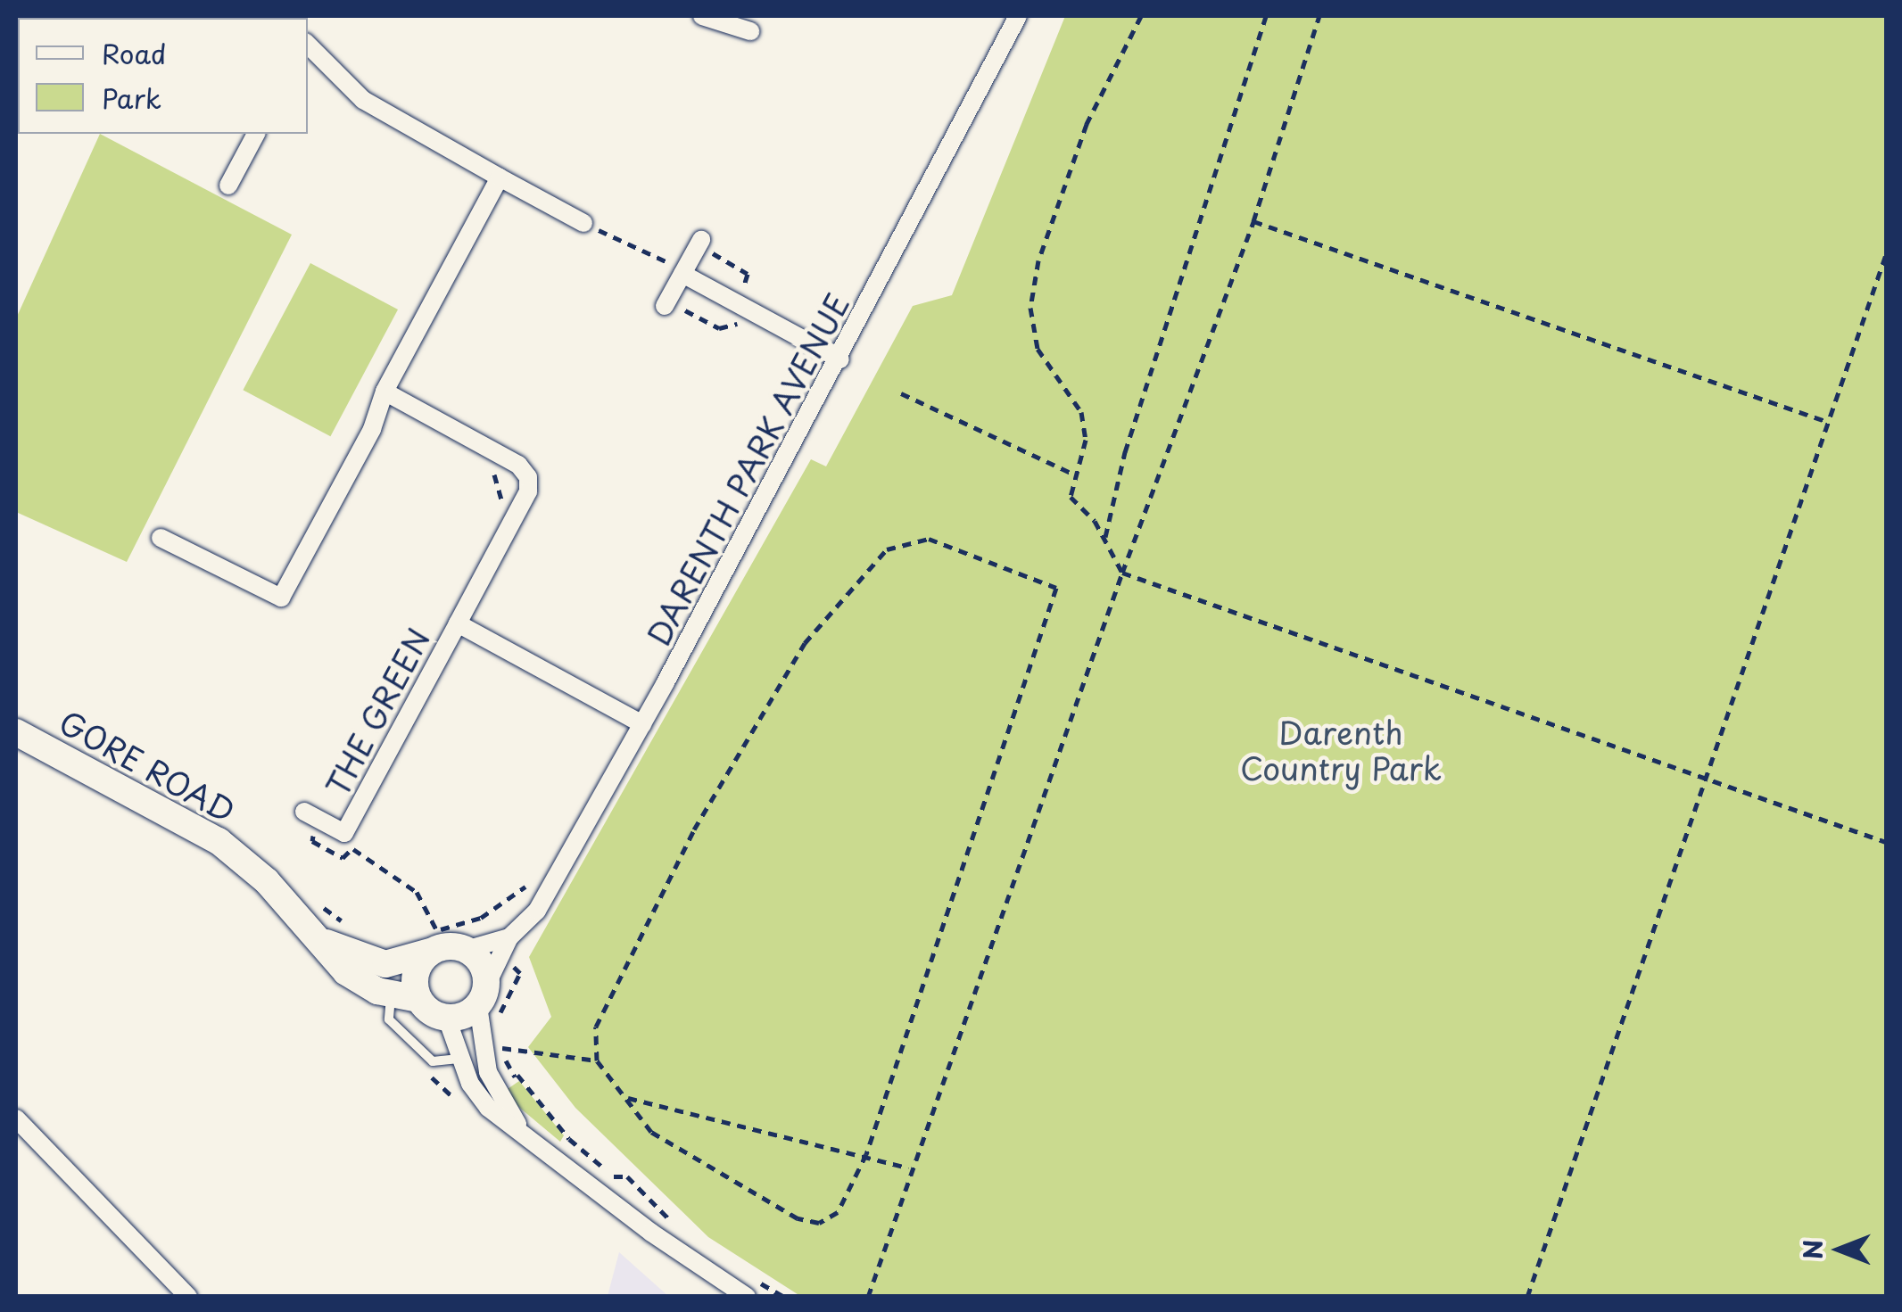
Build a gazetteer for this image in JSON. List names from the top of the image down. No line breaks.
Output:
{"streets":{"street":["DARENTH PARK AVENUE","THE GREEN","GORE ROAD"]},"crossings":[["DARENTH PARK AVENUE","THE GREEN"],["DARENTH PARK AVENUE","GORE ROAD"]],"parks":["Darenth Country Park"],"legend":["Road","Park"],"north":"left"}
